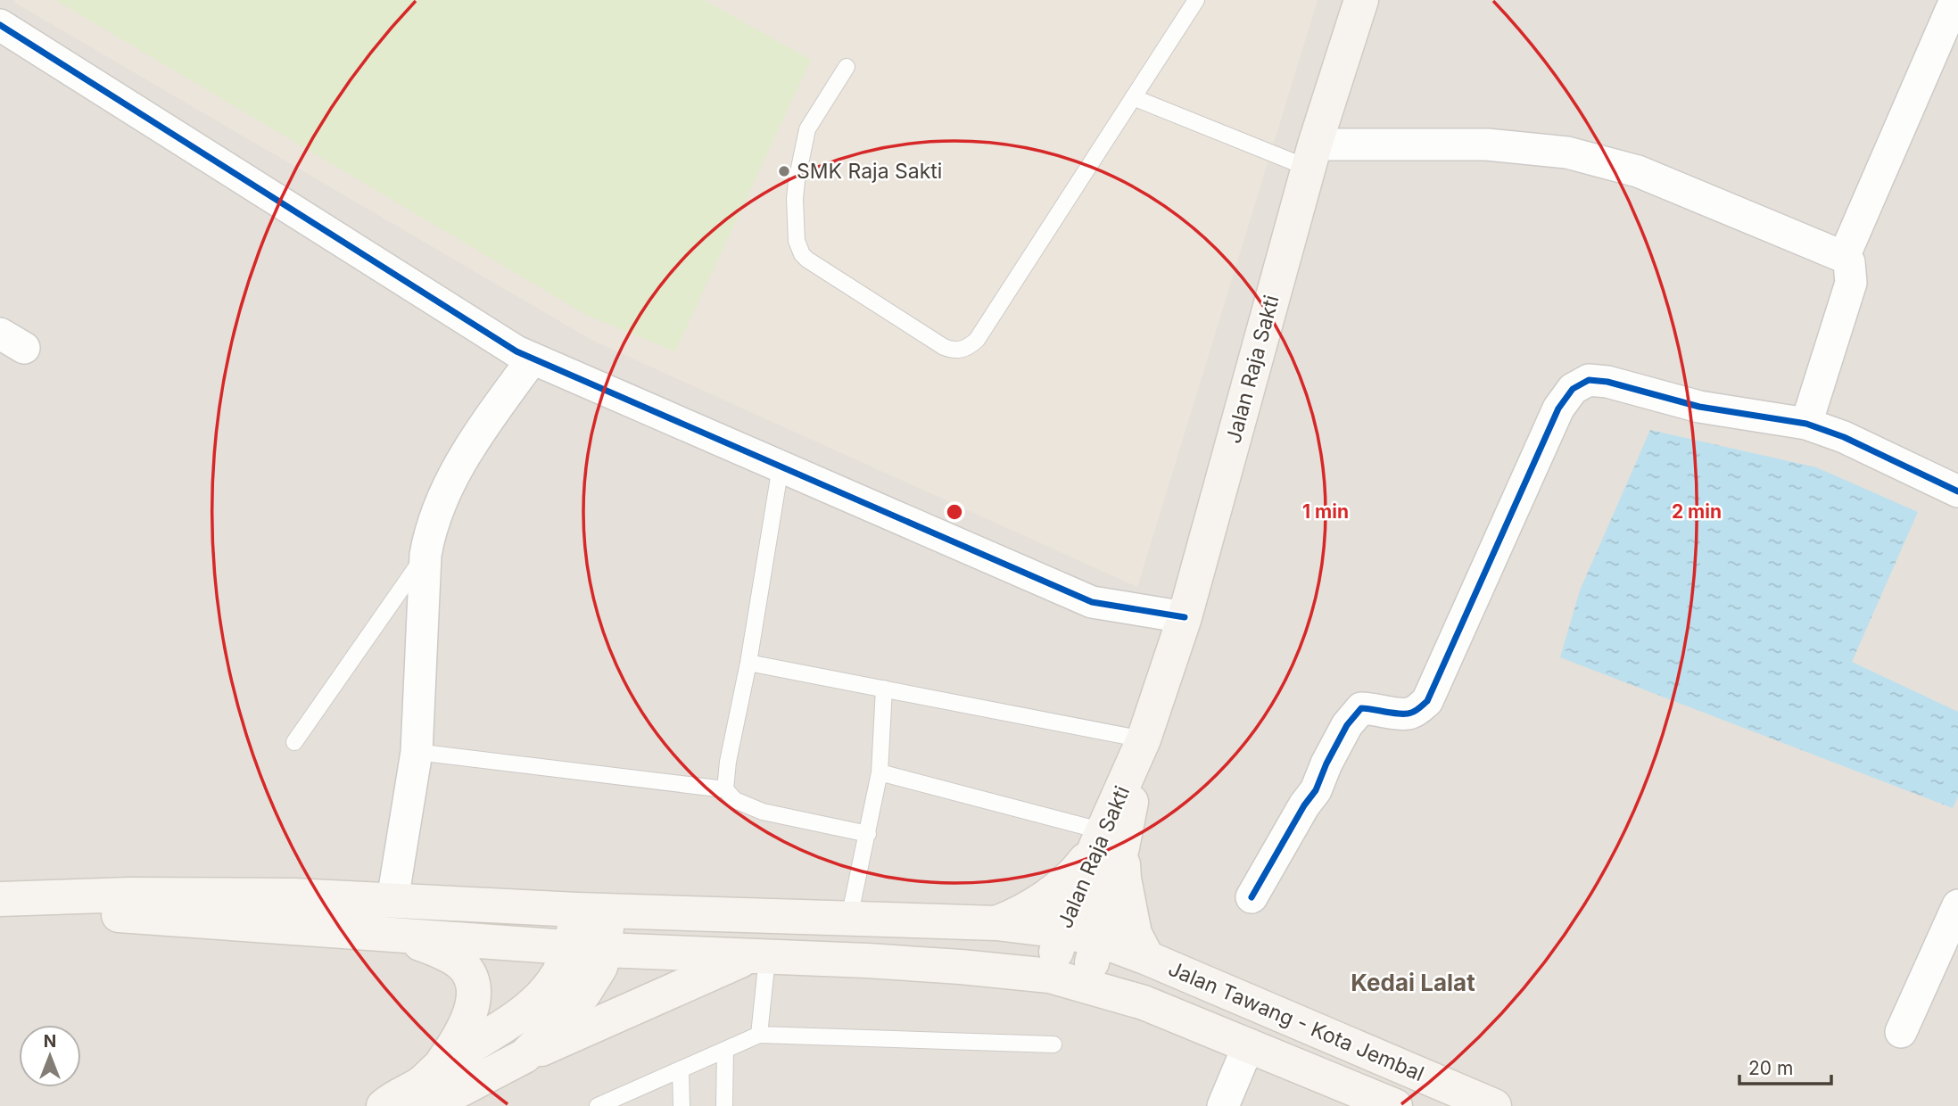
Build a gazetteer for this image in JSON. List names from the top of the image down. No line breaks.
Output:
{"streets":{"main road":["Jalan Raja Sakti","Jalan Tawang - Kota Jembal"]},"crossings":[["Jalan Raja Sakti","Jalan Tawang - Kota Jembal"]],"districts":["Kedai Lalat"],"places":["SMK Raja Sakti"],"scale_bar":"20 m","north":"top","rings":["1 min","2 min"]}
